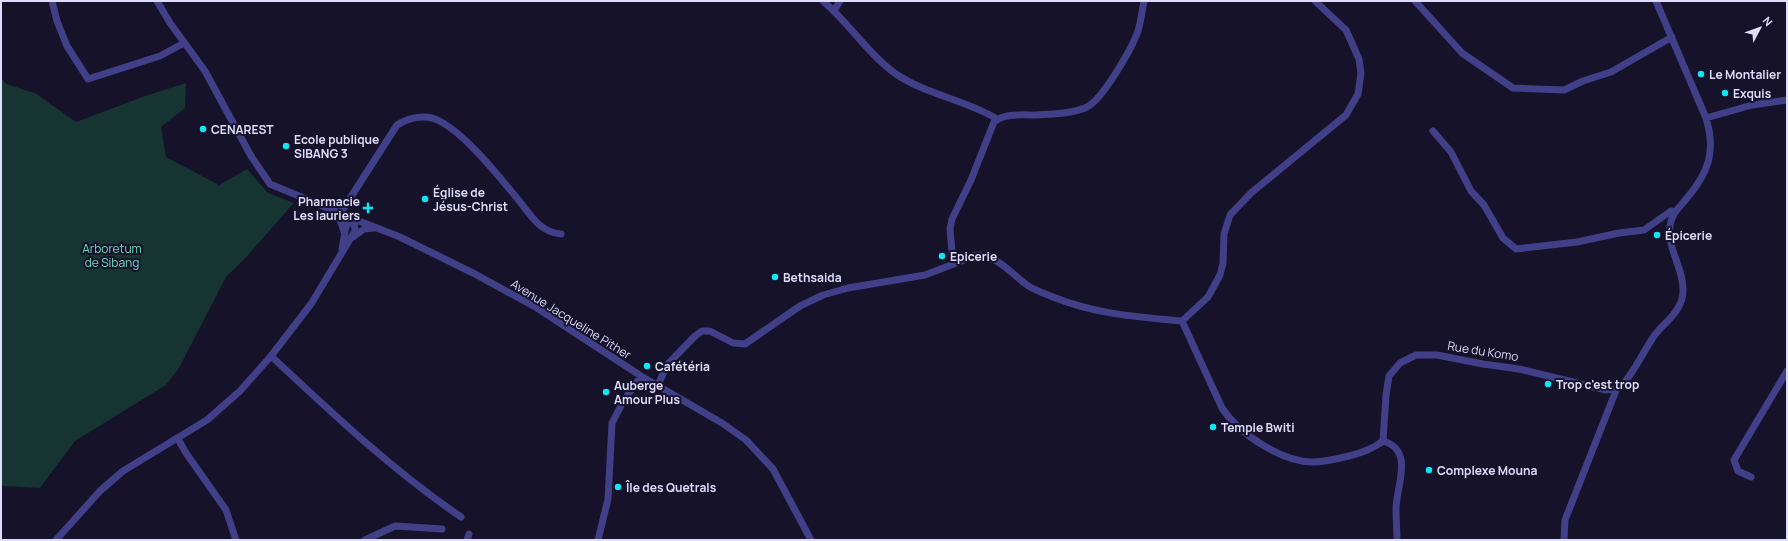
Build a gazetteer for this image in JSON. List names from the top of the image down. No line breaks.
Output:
{"streets":{"street":["Avenue Jacqueline Pither","Rue du Komo"]},"parks":["Arboretum de Sibang"],"places":{"other":["Le Montalier","Exquis","CENAREST","Ecole publique SIBANG 3","Église de Jésus-Christ","Épicerie","Epicerie","Bethsaida","Cafétéria","Trop c'est trop","Auberge Amour Plus","Temple Bwiti","Complexe Mouna","Île des Quetrals"],"health":["Pharmacie Les lauriers"]},"north":"top right"}
